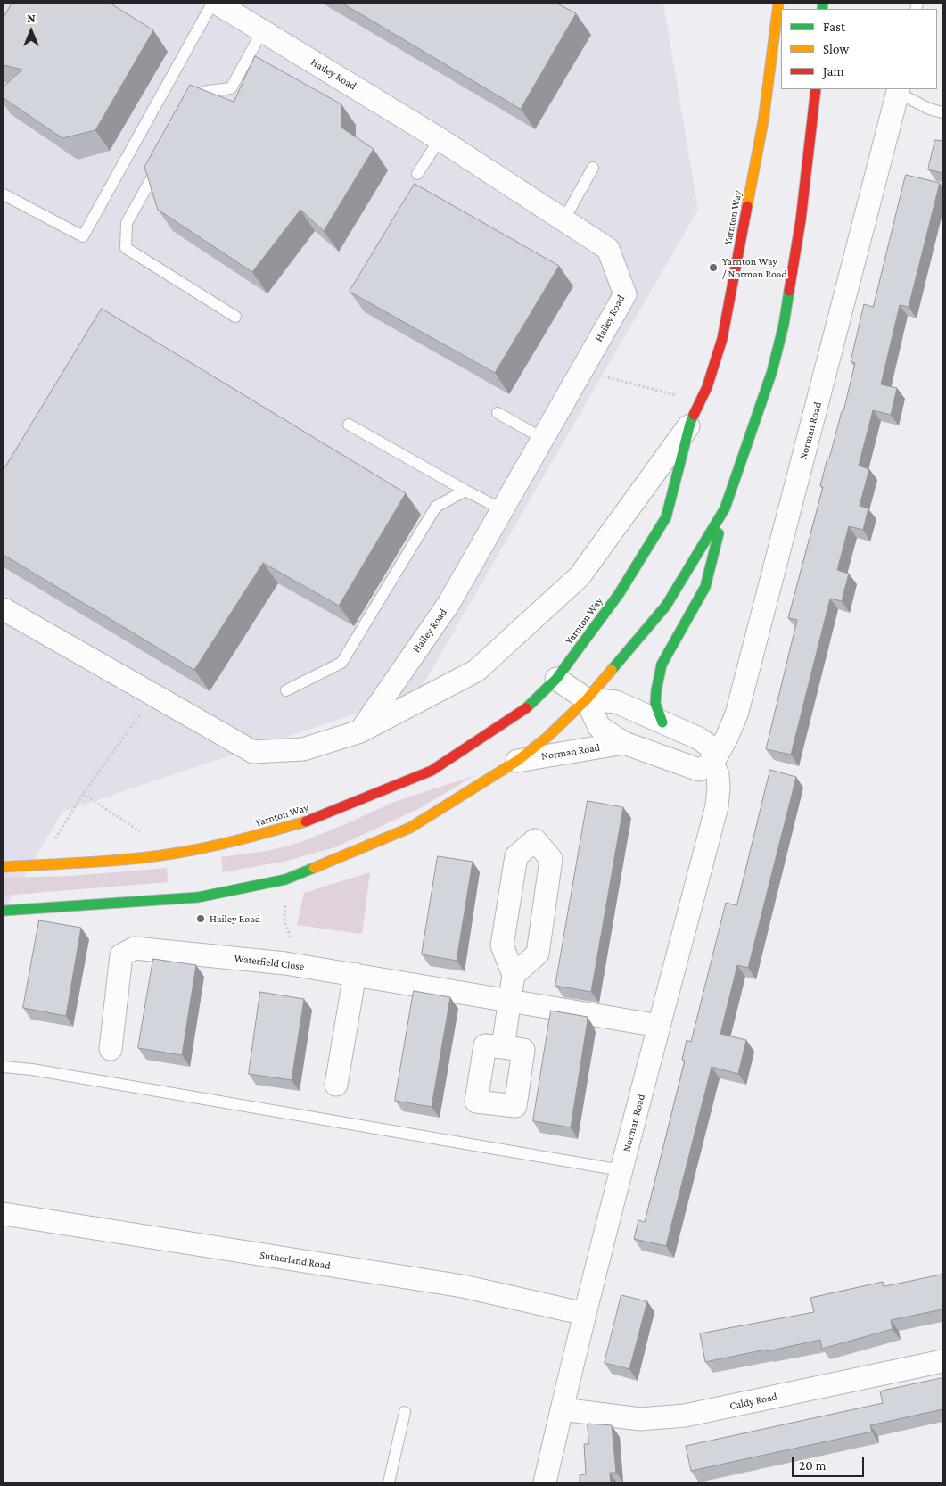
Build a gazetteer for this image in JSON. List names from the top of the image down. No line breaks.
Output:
{"streets":{"street":["Hailey Road","Yarnton Way","Norman Road","Waterfield Close","Sutherland Road","Caldy Road"]},"crossings":[["Yarnton Way","Norman Road"],["Norman Road","Waterfield Close"],["Norman Road","Sutherland Road"],["Norman Road","Caldy Road"]],"places":["Yarnton Way / Norman Road","Hailey Road"],"legend":["Fast","Slow","Jam"],"scale_bar":"20 m","north":"top"}
